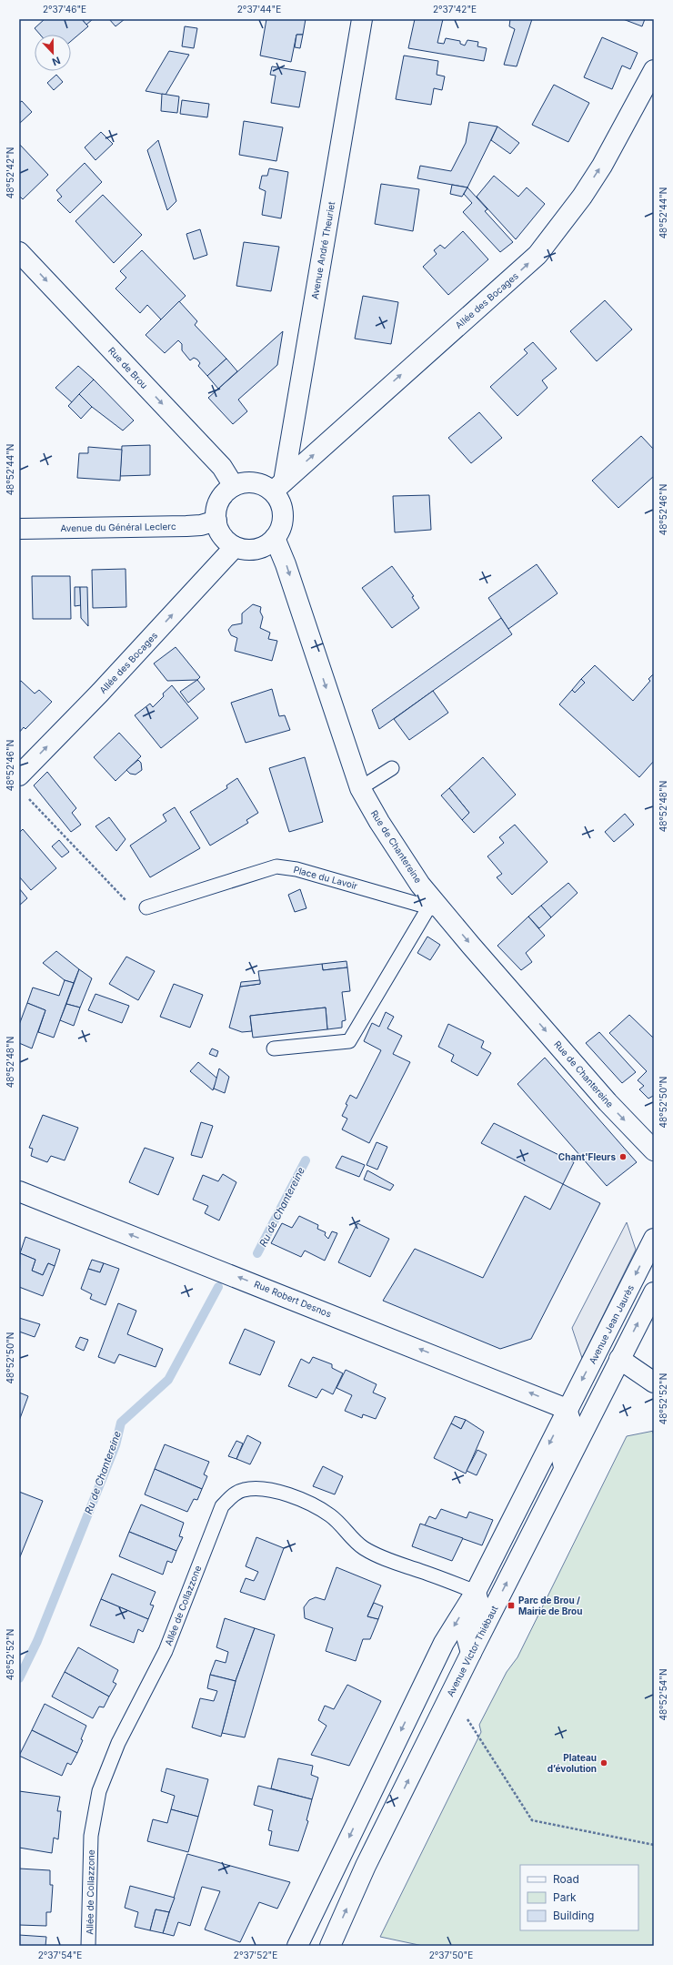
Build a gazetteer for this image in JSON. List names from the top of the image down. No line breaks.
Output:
{"streets":{"street":["Avenue André Theuriet","Allée des Bocages","Rue de Brou","Avenue du Général Leclerc","Rue de Chantereine","Rue Robert Desnos","Avenue Jean Jaurès","Avenue Victor Thiébaut"],"lane":["Place du Lavoir","Allée de Collazzone"]},"crossings":[["Avenue André Theuriet","Allée des Bocages"],["Avenue André Theuriet","Rue de Brou"],["Avenue André Theuriet","Avenue du Général Leclerc"],["Avenue André Theuriet","Rue de Chantereine"],["Allée des Bocages","Rue de Brou"],["Allée des Bocages","Avenue du Général Leclerc"],["Allée des Bocages","Rue de Chantereine"],["Rue de Brou","Avenue du Général Leclerc"],["Rue de Brou","Rue de Chantereine"],["Avenue du Général Leclerc","Rue de Chantereine"],["Rue de Chantereine","Place du Lavoir"],["Rue Robert Desnos","Avenue Jean Jaurès"]],"one_way":["Allée des Bocages","Rue de Brou","Rue de Chantereine","Rue Robert Desnos"],"water":["Ru de Chantereine"],"places":{"other":["Chant'Fleurs","Plateau d’évolution"],"transit":["Parc de Brou / Mairie de Brou"]},"legend":["Road","Park","Building"],"north":"bottom","coordinates":["2°37'46\"E","2°37'44\"E","2°37'42\"E","48°52'42\"N","48°52'44\"N","48°52'46\"N","48°52'48\"N","48°52'50\"N","48°52'52\"N","48°52'54\"N","2°37'54\"E","2°37'52\"E","2°37'50\"E"]}
